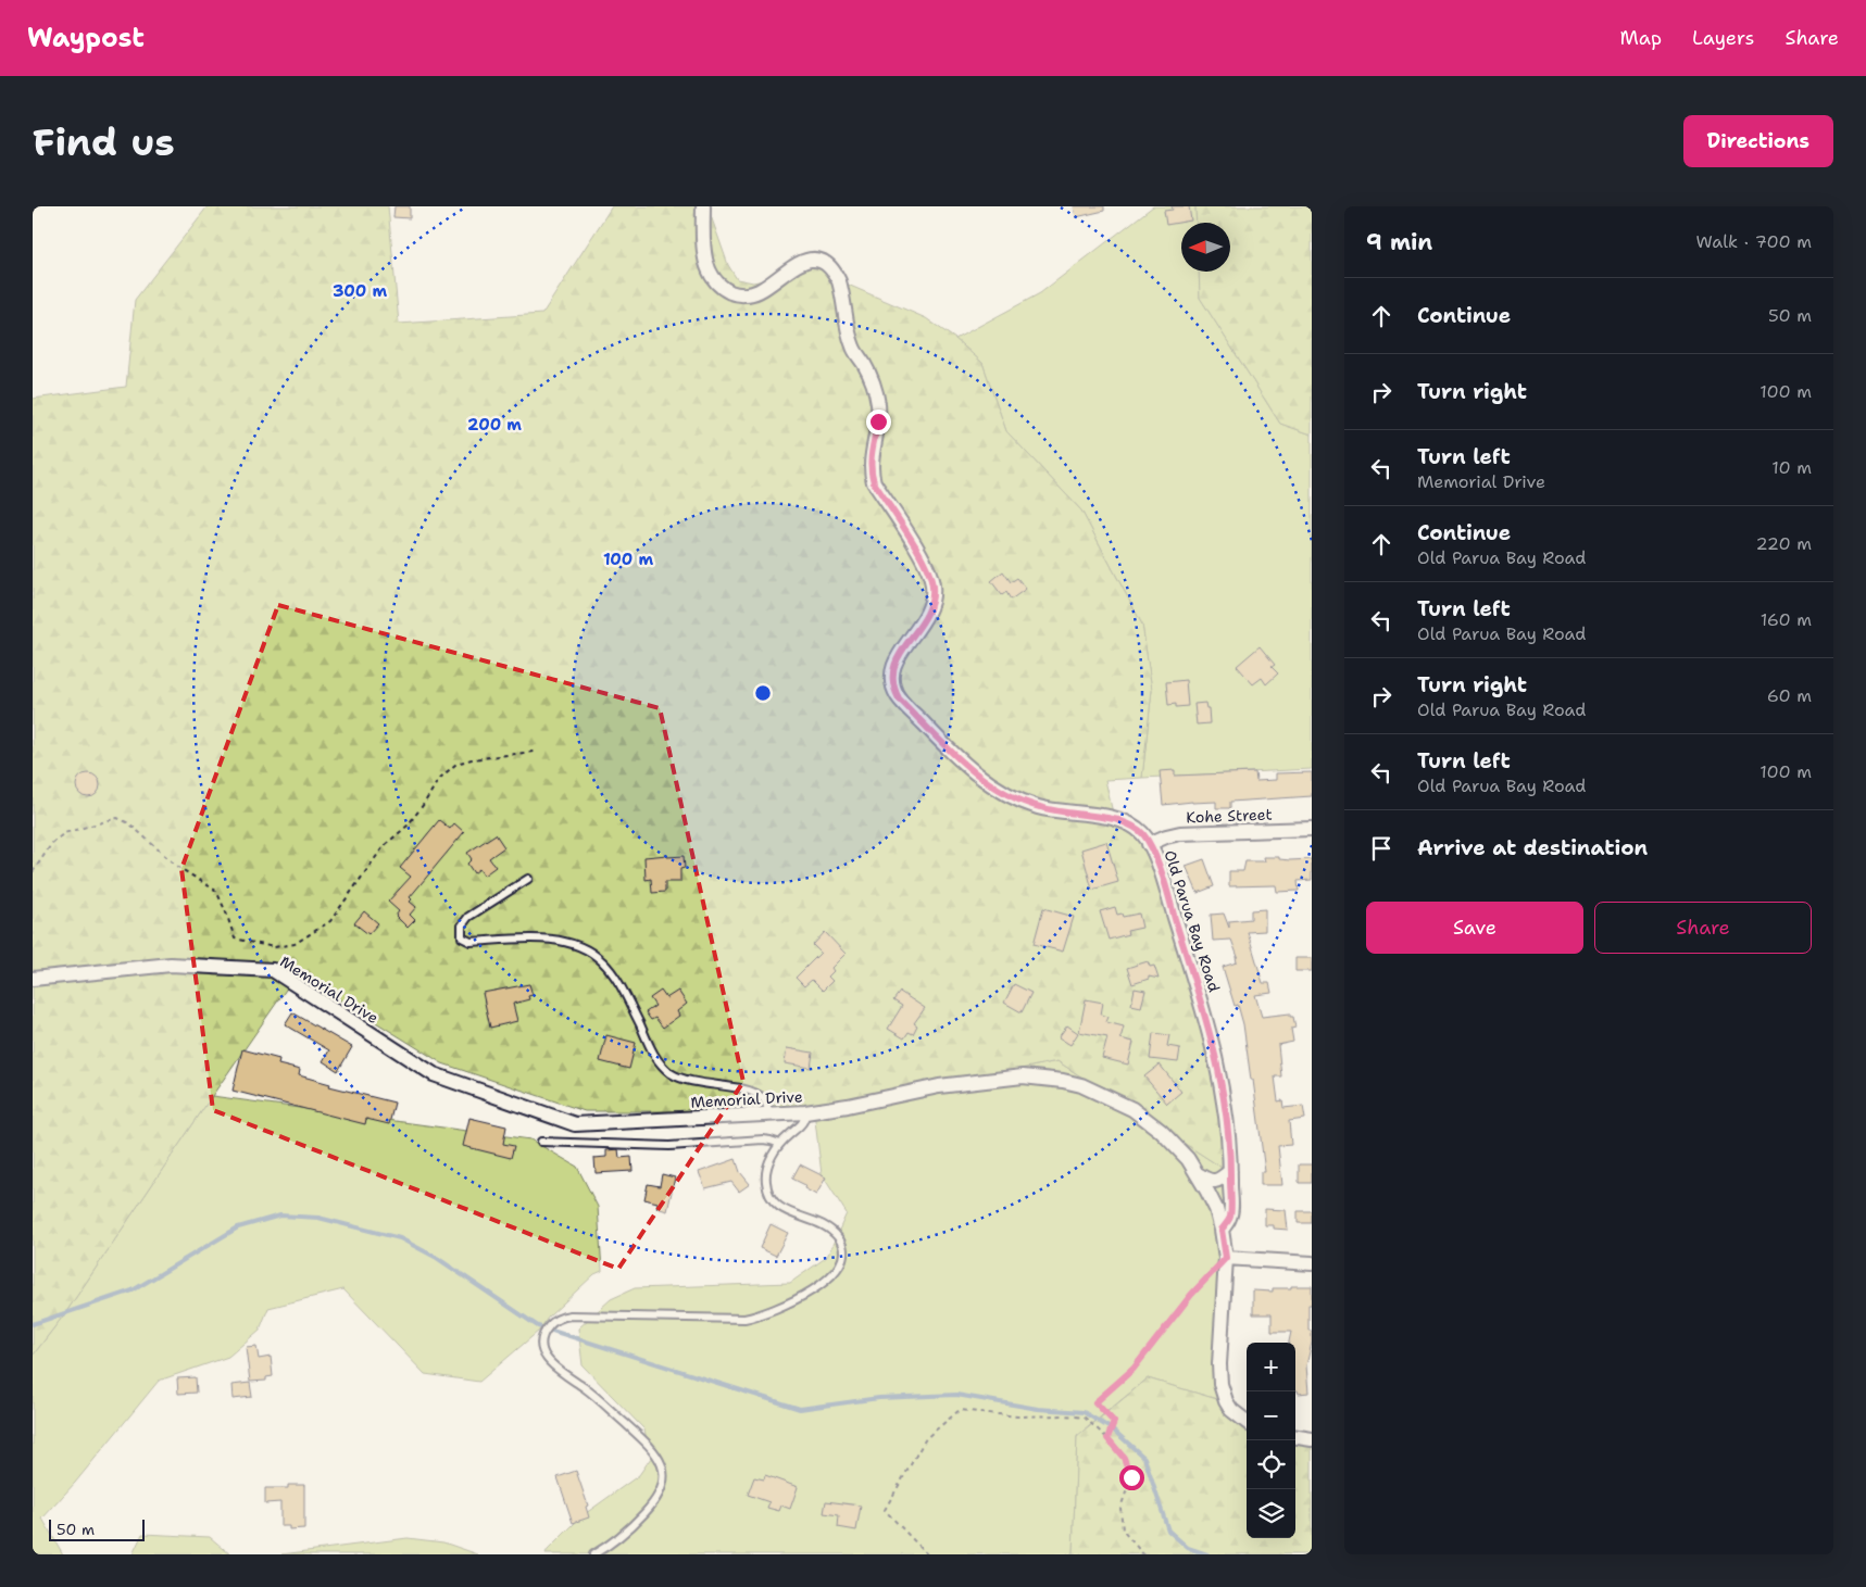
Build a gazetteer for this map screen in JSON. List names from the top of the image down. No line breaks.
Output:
{"streets":{"street":["Kohe Street","Old Parua Bay Road","Memorial Drive"]},"crossings":[["Kohe Street","Old Parua Bay Road"],["Old Parua Bay Road","Memorial Drive"]],"scale_bar":"50 m","north":"left","page":{"header":"Waypost","nav":["Map","Layers","Share"],"buttons":["Directions",["Save","Share"]],"title":"Find us","heading":["9 min","Walk · 700 m"],"list":[["Continue","50 m"],["Turn right","100 m"],["Turn left","Memorial Drive","10 m"],["Continue","Old Parua Bay Road","220 m"],["Turn left","Old Parua Bay Road","160 m"],["Turn right","Old Parua Bay Road","60 m"],["Turn left","Old Parua Bay Road","100 m"],"Arrive at destination"],"map_buttons":["+","−"],"scale":"50 m"},"rings":["300 m","200 m","100 m"]}
